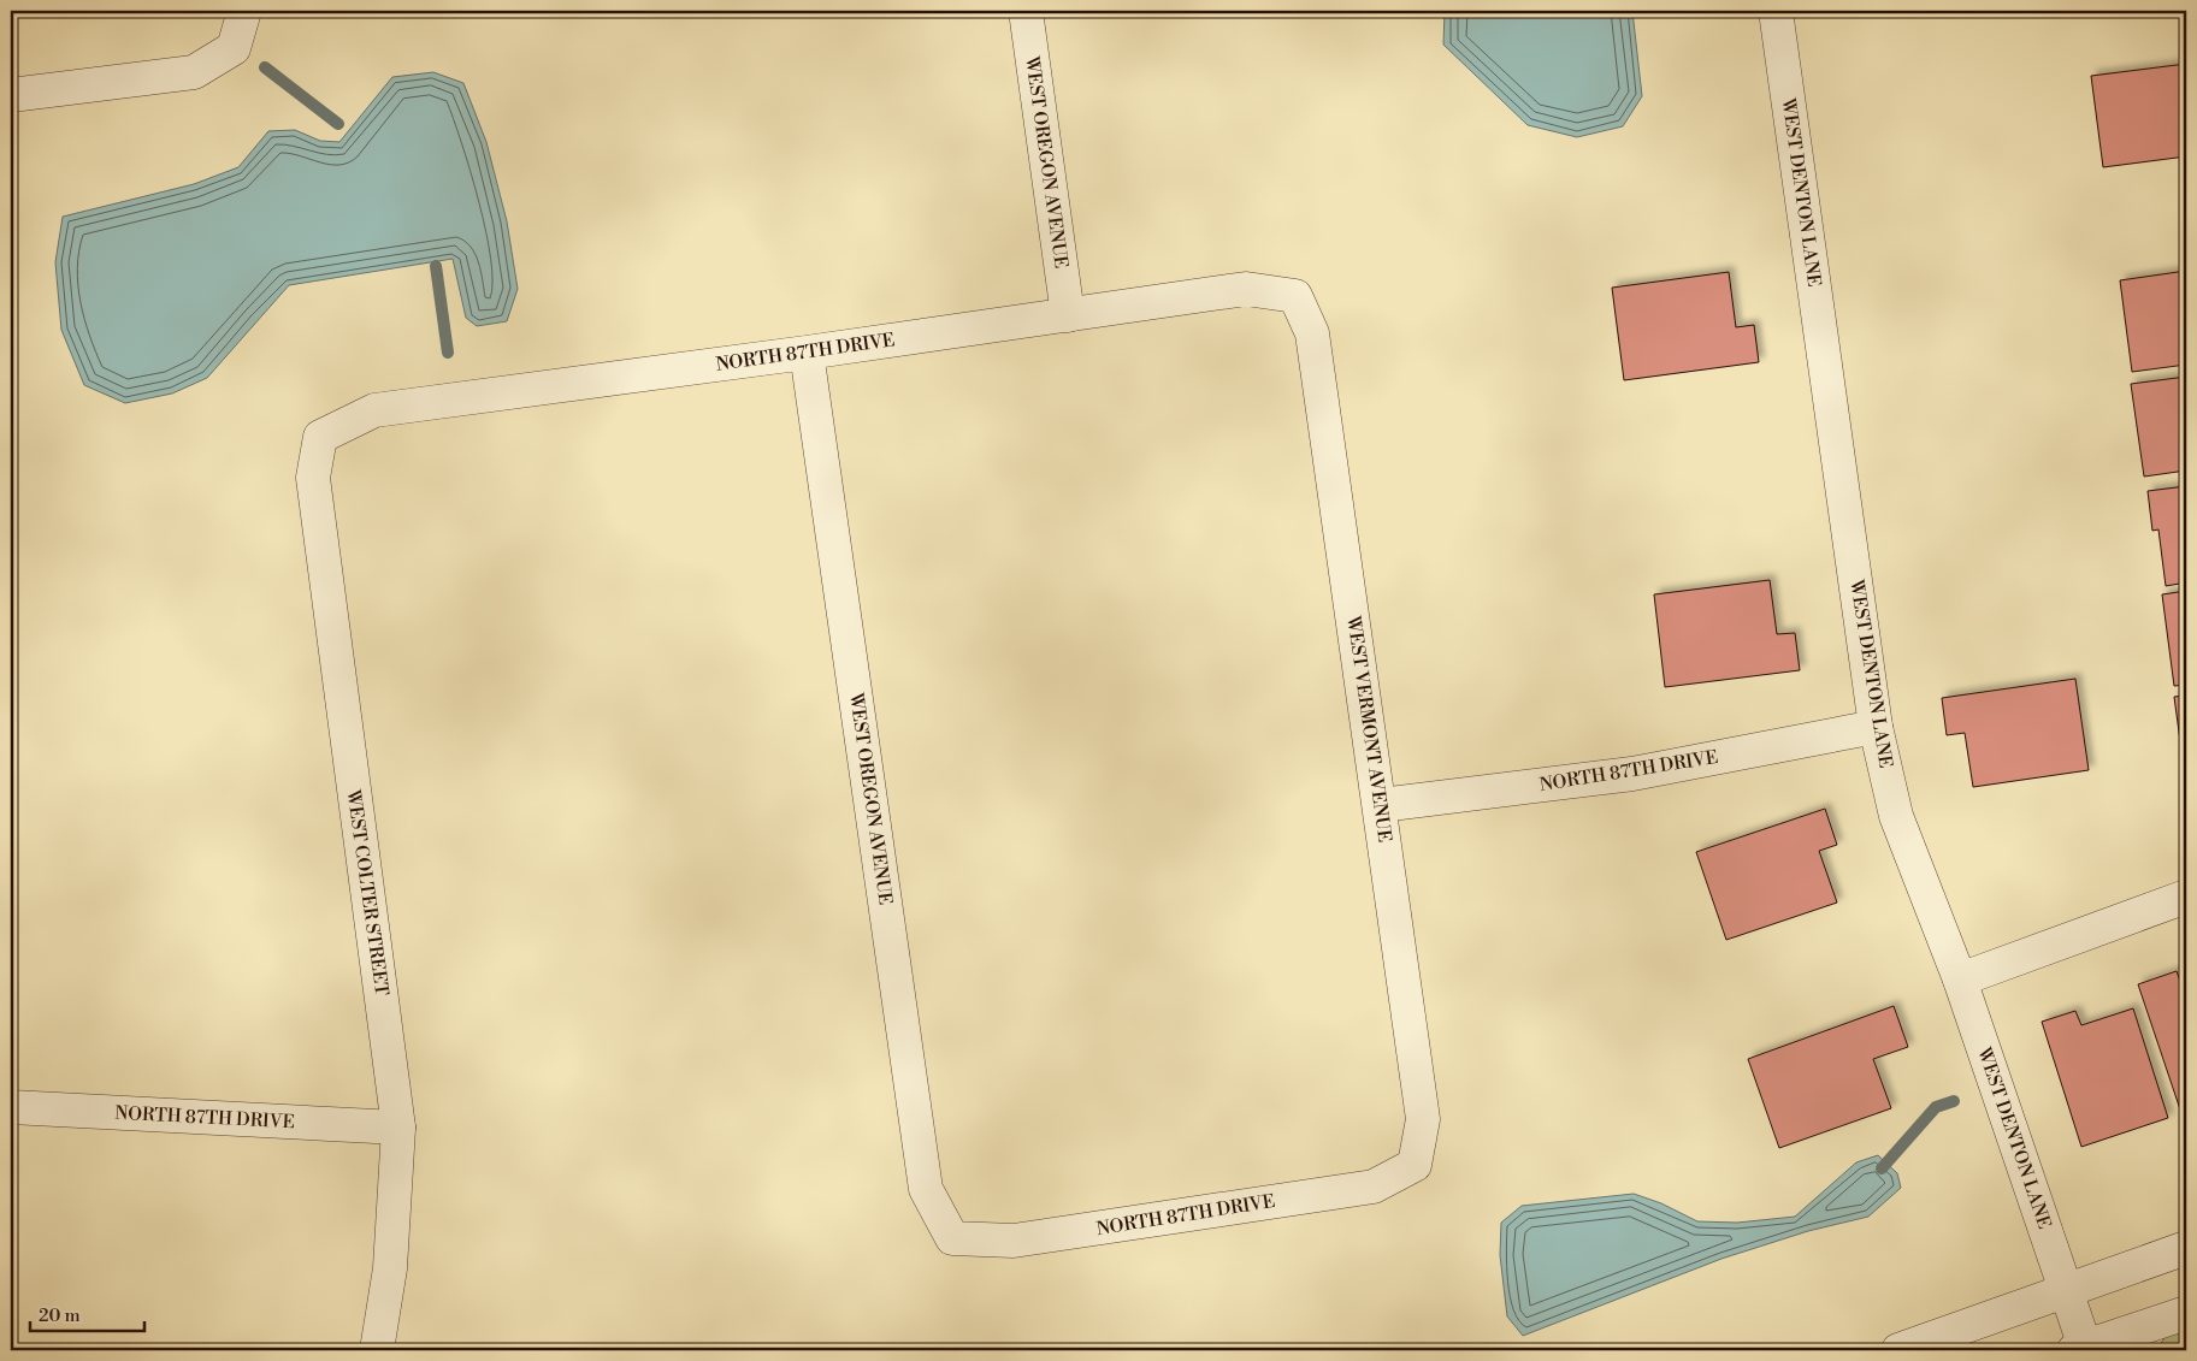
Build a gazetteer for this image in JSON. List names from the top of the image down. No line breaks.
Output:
{"streets":{"street":["WEST OREGON AVENUE","WEST DENTON LANE","NORTH 87TH DRIVE","WEST VERMONT AVENUE","WEST COLTER STREET"]},"crossings":[["WEST OREGON AVENUE","NORTH 87TH DRIVE"],["WEST DENTON LANE","NORTH 87TH DRIVE"],["NORTH 87TH DRIVE","WEST VERMONT AVENUE"],["NORTH 87TH DRIVE","WEST COLTER STREET"]],"scale_bar":"20 m"}
